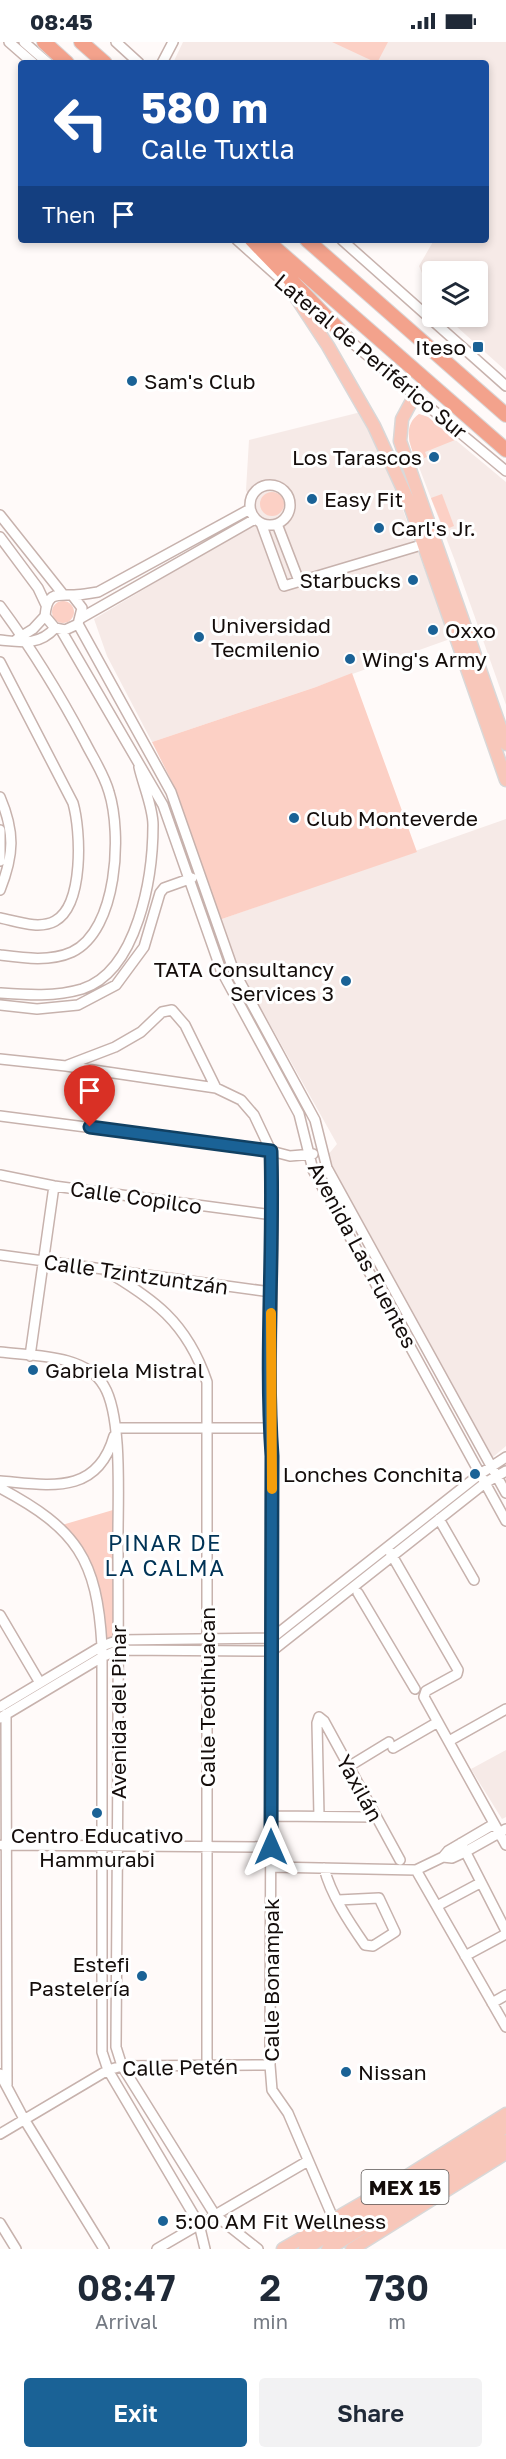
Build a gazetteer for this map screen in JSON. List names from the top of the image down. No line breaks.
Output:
{"streets":{"main road":["MEX 15"],"street":["Lateral de Periférico Sur","Calle Copilco","Avenida Las Fuentes","Calle Tzintzuntzán","Calle Teotihuacan","Avenida del Pinar","Yaxilán","Calle Bonampak","Calle Petén"]},"crossings":[["Calle Copilco","Calle Bonampak"],["Calle Tzintzuntzán","Calle Teotihuacan"],["Calle Tzintzuntzán","Calle Bonampak"],["Calle Teotihuacan","Calle Petén"],["Avenida del Pinar","Calle Petén"],["Calle Bonampak","Calle Petén"]],"districts":["PINAR DE LA CALMA"],"places":{"transit":["Iteso"],"other":["Sam's Club","Los Tarascos","Easy Fit","Carl's Jr.","Starbucks","Oxxo","Universidad Tecmilenio","Wing's Army","Club Monteverde","TATA Consultancy Services 3","Gabriela Mistral","Lonches Conchita","Centro Educativo Hammurabi","Estefi Pastelería","Nissan","5:00 AM Fit Wellness"]},"page":{"status":"08:45","turn":["580 m","Calle Tuxtla"],"then":"Then","eta":["08:47","Arrival","2","min","730","m"],"buttons":["Exit","Share"]}}
